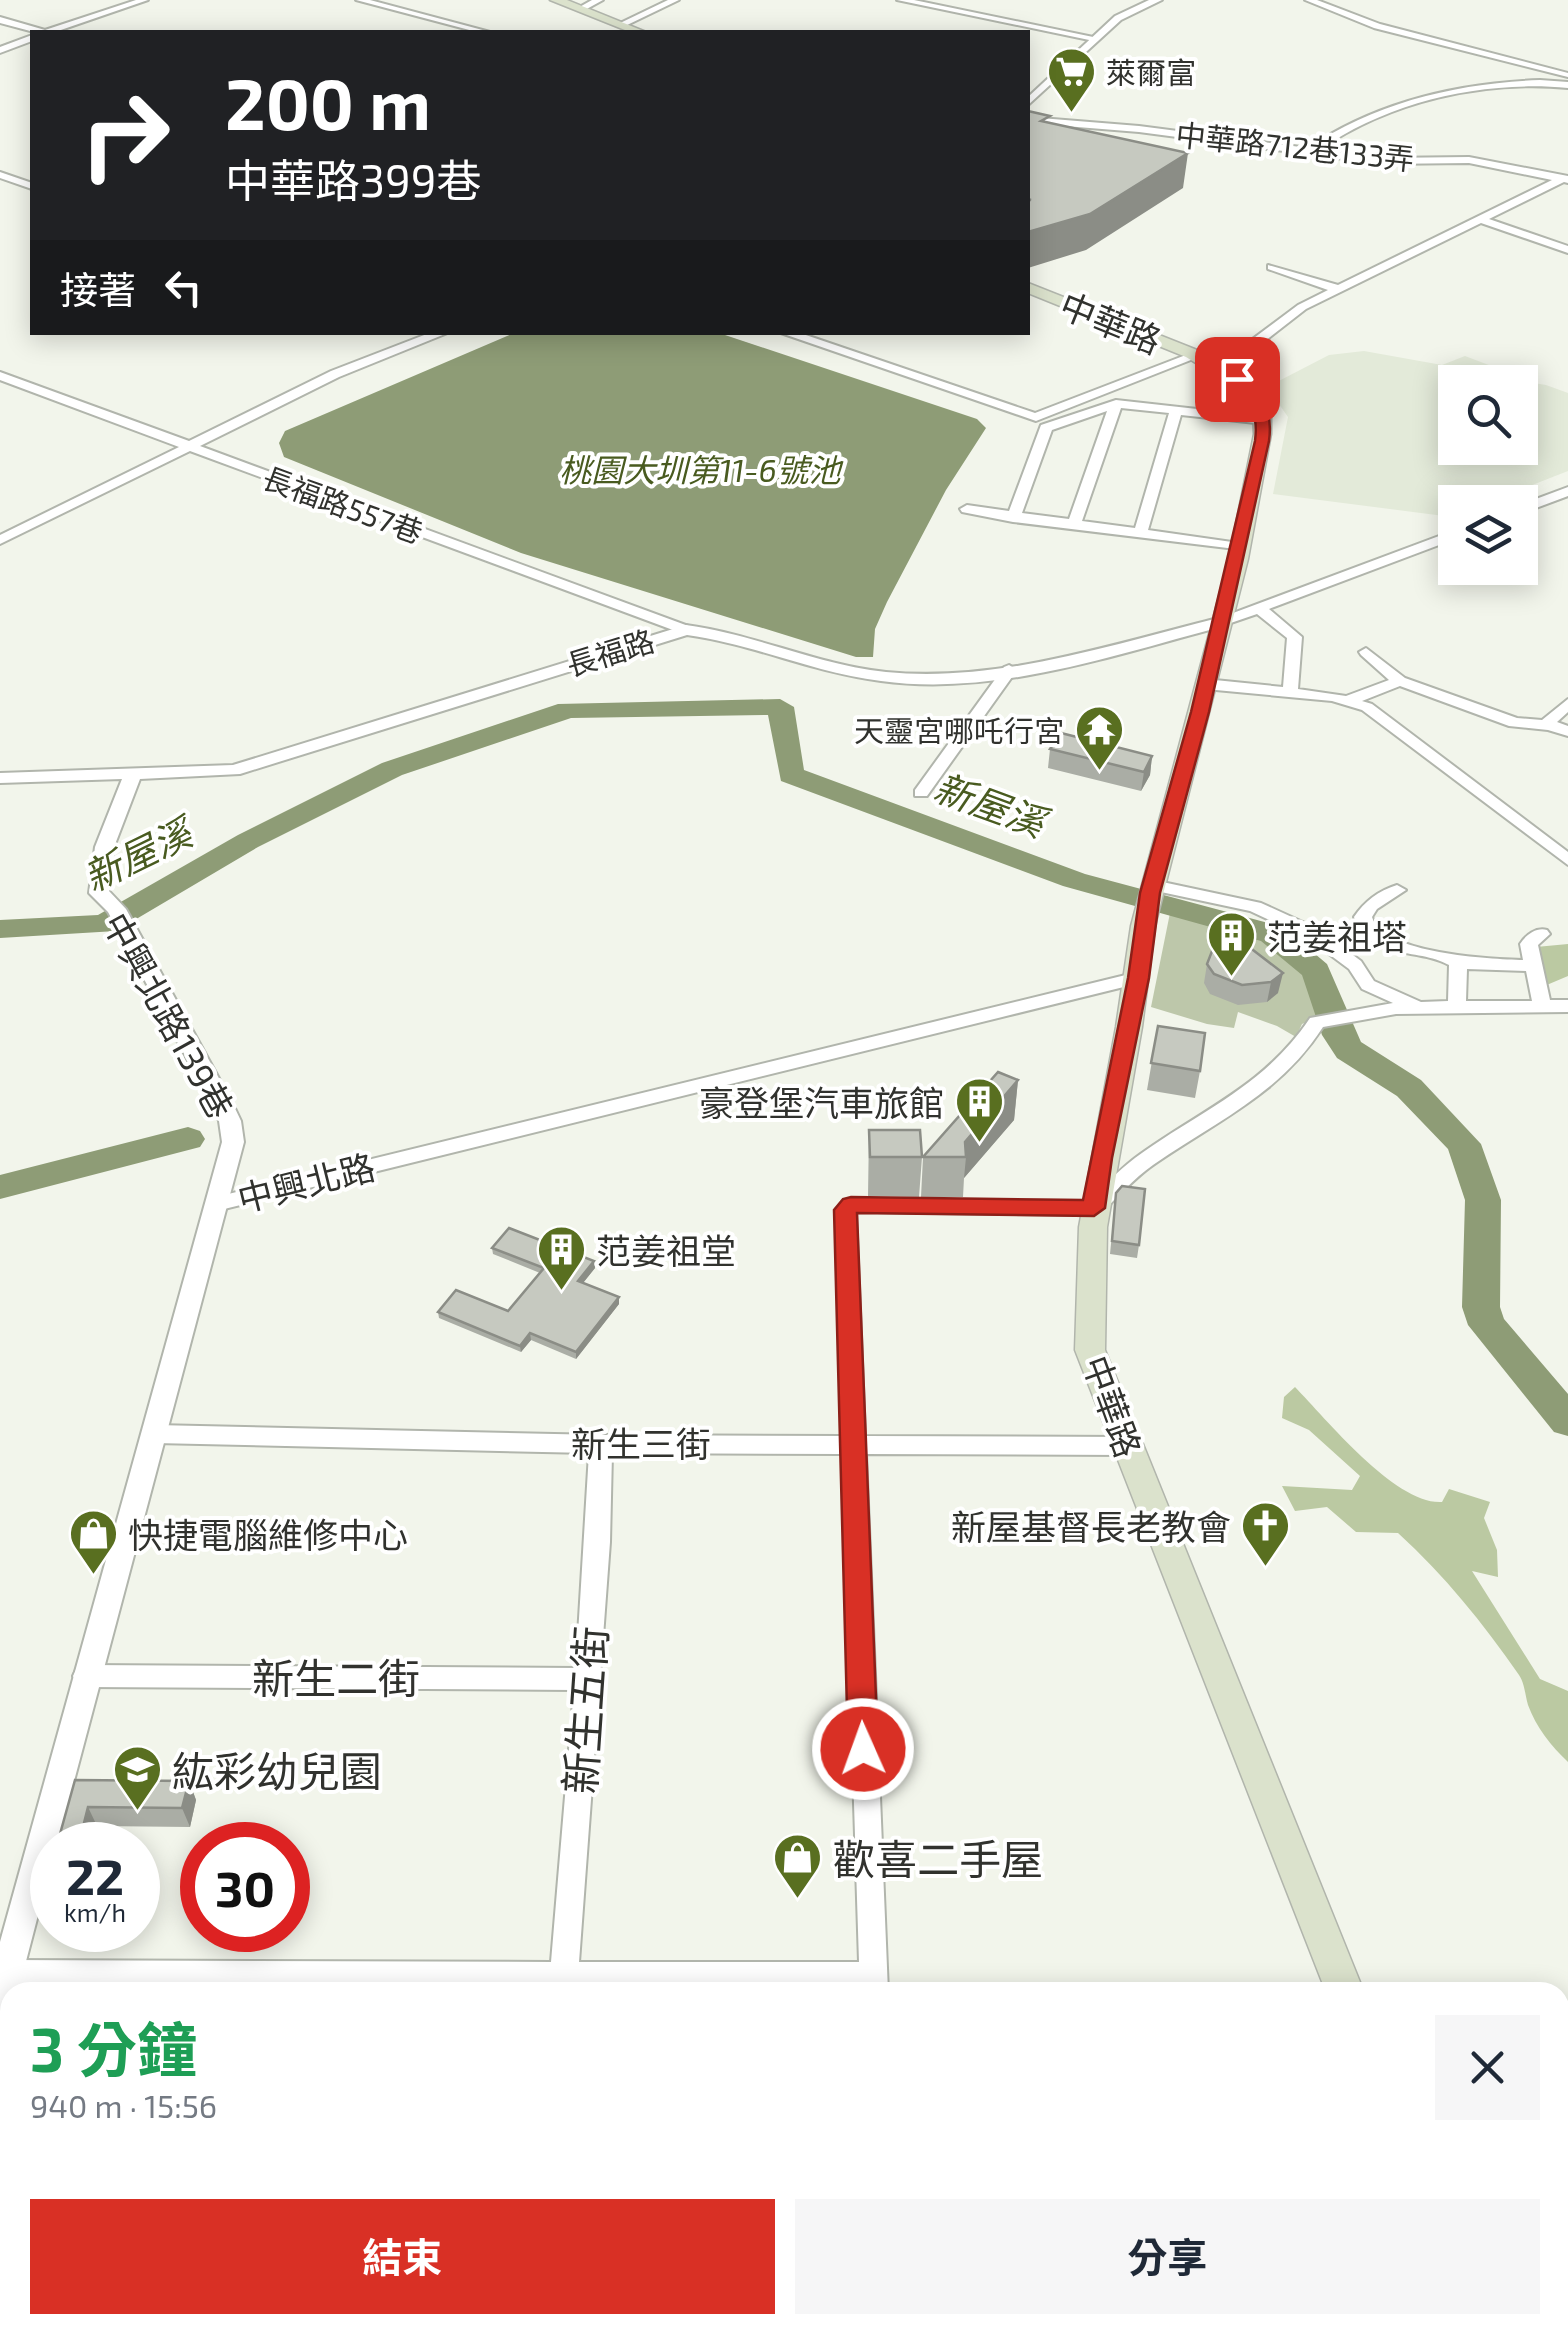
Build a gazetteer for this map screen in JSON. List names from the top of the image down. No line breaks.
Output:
{"streets":{"main road":["中華路"],"street":["中華路712巷133弄","長福路557巷","長福路","中興北路139巷","中興北路","新生三街","新生二街","新生五街"]},"crossings":[["中華路","長福路"],["中華路","中興北路"],["中華路","新生三街"],["長福路557巷","長福路"],["長福路","中興北路139巷"],["中興北路139巷","中興北路"],["中興北路","新生三街"],["中興北路","新生二街"],["新生三街","新生五街"],["新生二街","新生五街"]],"water":["桃園大圳第11-6號池","新屋溪"],"places":{"supermarket":["萊爾富"],"temple":["天靈宮哪吒行宮"],"building":["范姜祖塔","豪登堡汽車旅館","范姜祖堂"],"church":["新屋基督長老教會"],"shop":["快捷電腦維修中心","歡喜二手屋"],"school or university":["紘彩幼兒園"]},"page":{"turn":["200 m","中華路399巷"],"then":"接著","speed":"22 km/h","limit":"30","heading":["3 分鐘","940 m · 15:56"],"buttons":["結束","分享"]}}
